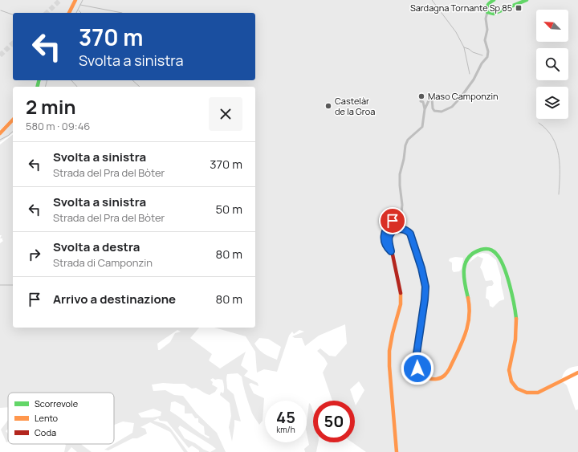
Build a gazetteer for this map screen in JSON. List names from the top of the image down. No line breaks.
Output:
{"places":{"transit":["Sardagna Tornante Sp 85"],"other":["Maso Camponzin","Castelàr de la Groa"]},"legend":["Scorrevole","Lento","Coda"],"north":"top left","page":{"turn":["370 m","Svolta a sinistra"],"heading":["2 min","580 m · 09:46"],"list":[{"name":"Svolta a sinistra","note":"Strada del Pra del Bòter","value":"370 m"},{"name":"Svolta a sinistra","note":"Strada del Pra del Bòter","value":"50 m"},{"name":"Svolta a destra","note":"Strada di Camponzin","value":"80 m"},{"name":"Arrivo a destinazione","value":"80 m"}],"speed":"45 km/h","limit":"50"}}
